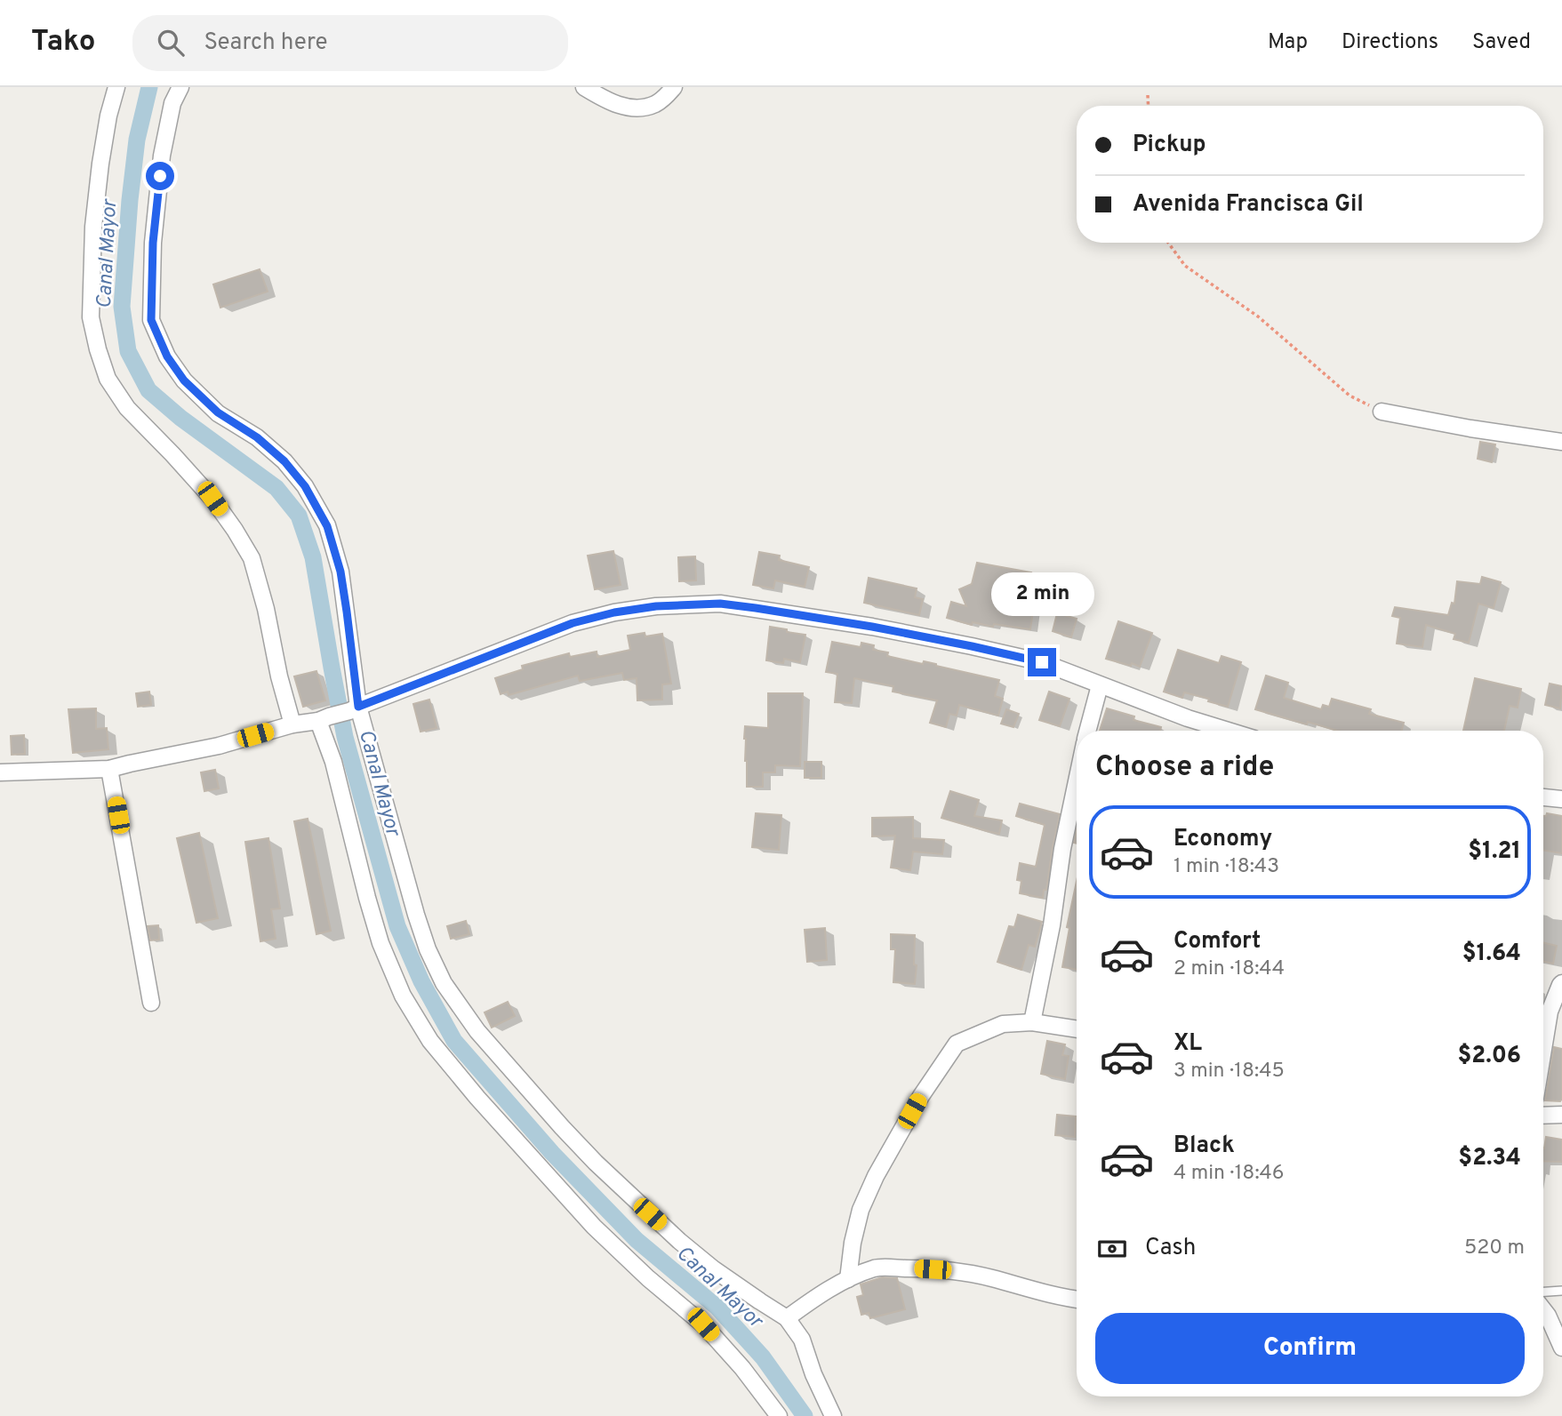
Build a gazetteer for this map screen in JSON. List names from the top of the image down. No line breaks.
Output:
{"water":["Canal Mayor"],"page":{"header":"Tako","search":"Search here","nav":["Map","Directions","Saved"],"banner":["Pickup","Avenida Francisca Gil"],"bubble":"2 min","heading":"Choose a ride","list":[{"name":"Economy","note":"1 min · 18:43","value":"$1.21"},{"name":"Comfort","note":"2 min · 18:44","value":"$1.64"},{"name":"XL","note":"3 min · 18:45","value":"$2.06"},{"name":"Black","note":"4 min · 18:46","value":"$2.34"}],"pay":["Cash","520 m"],"buttons":"Confirm"}}
